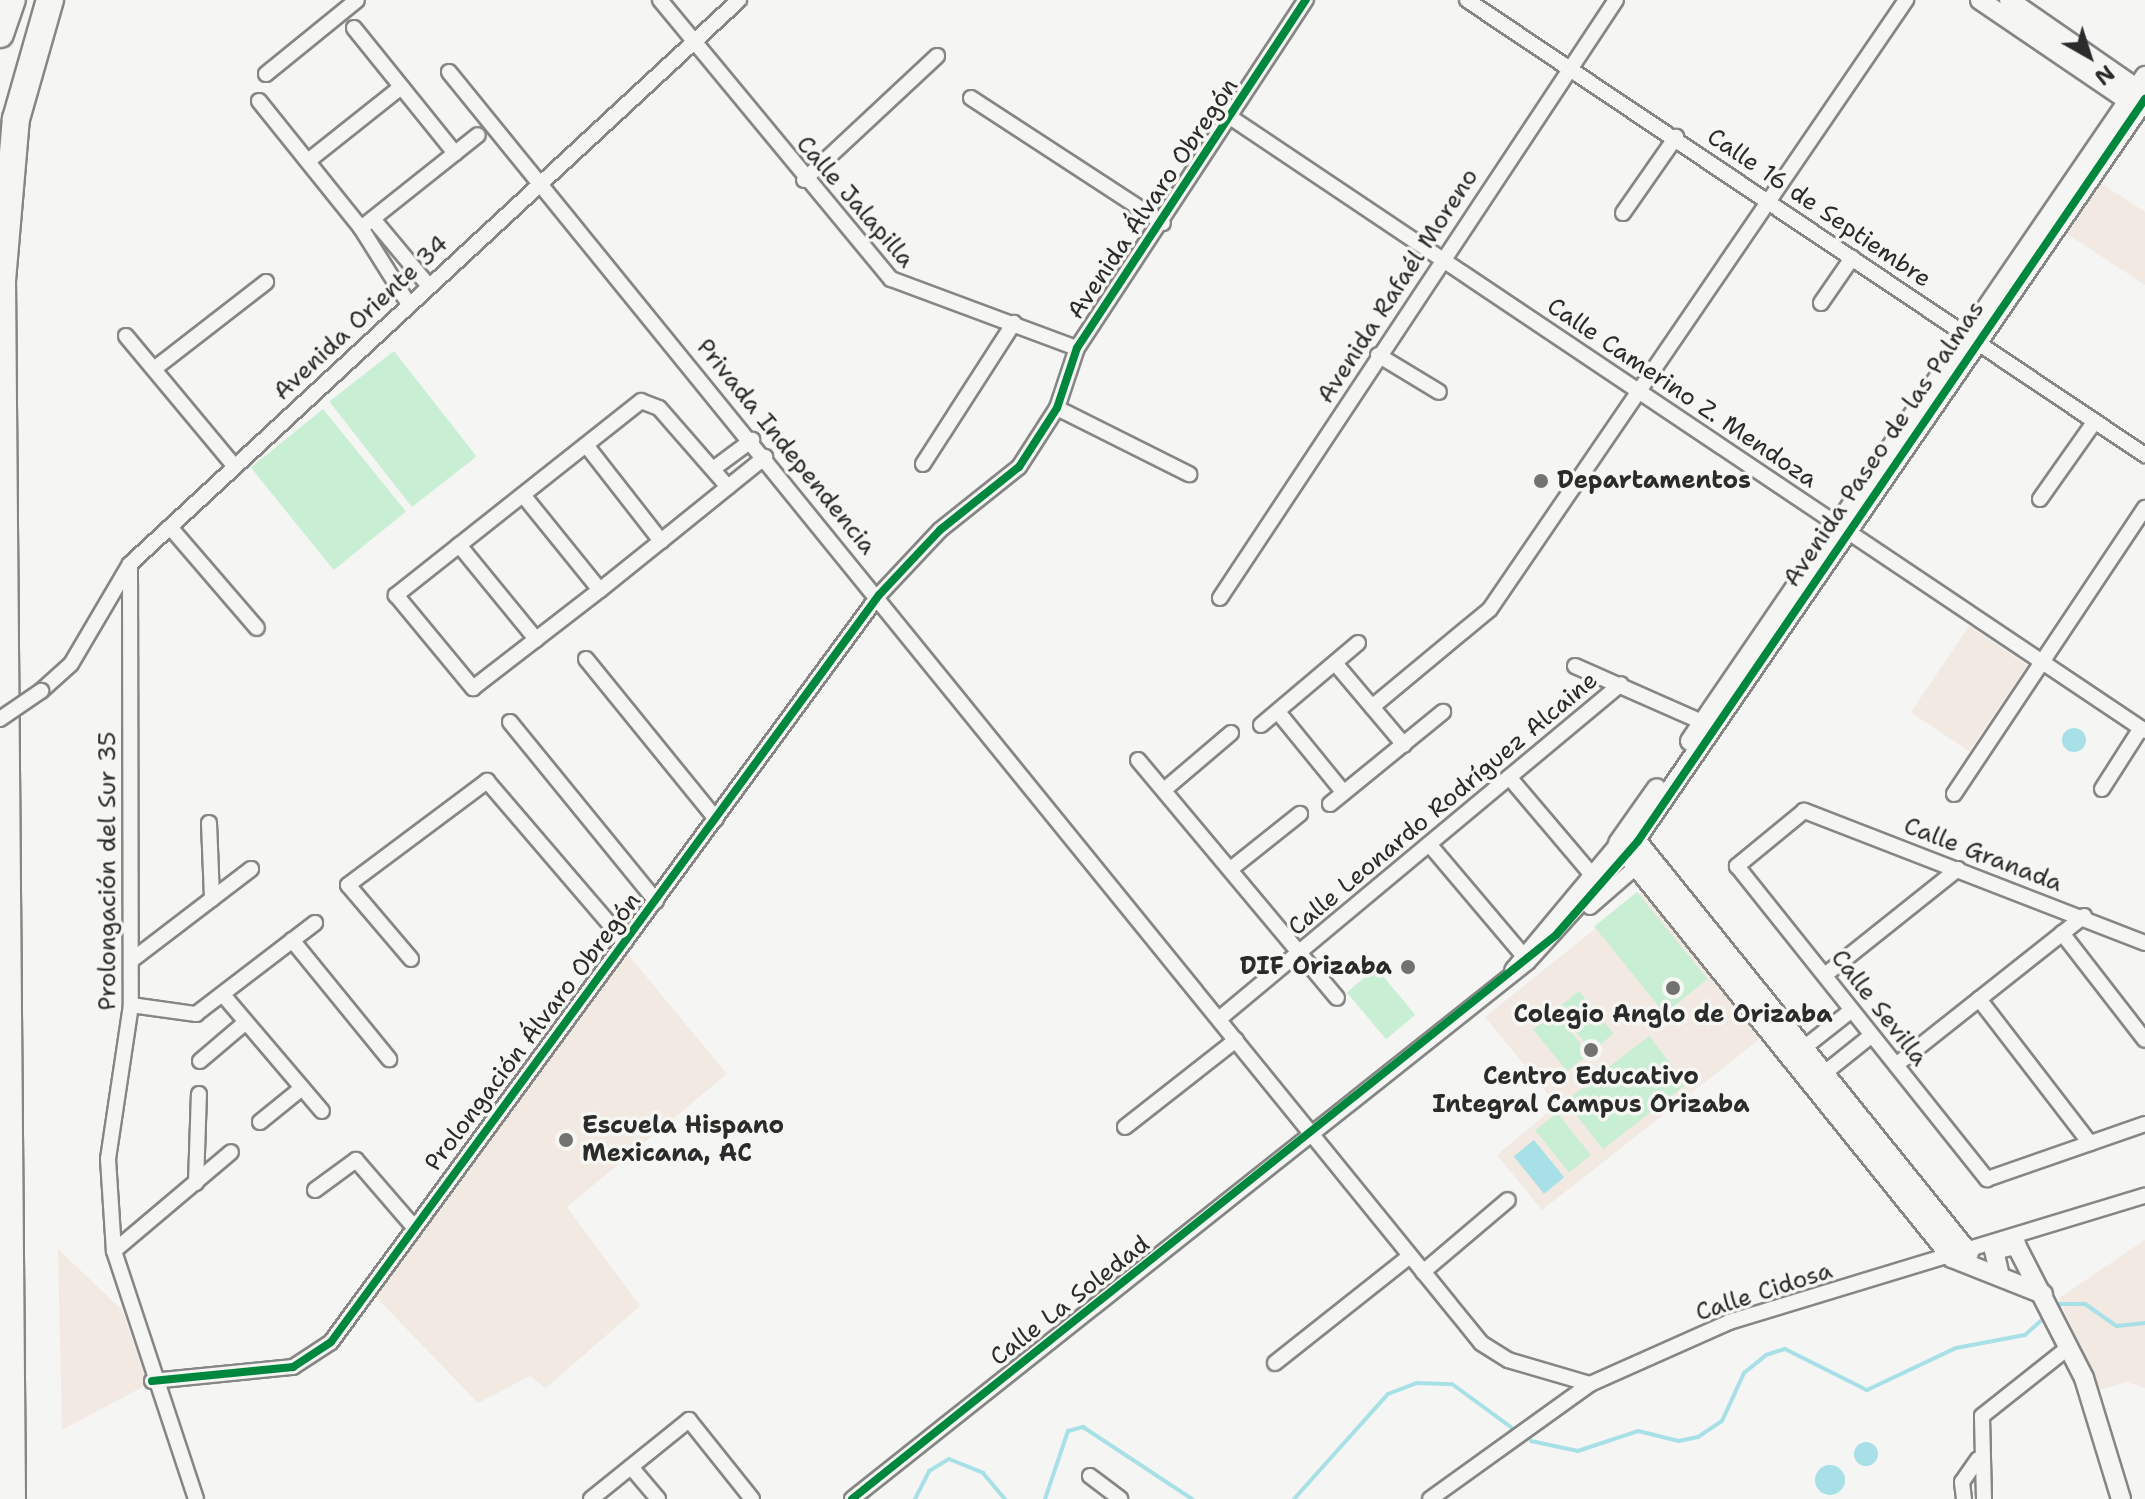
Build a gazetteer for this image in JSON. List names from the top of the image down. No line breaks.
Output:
{"streets":{"street":["Avenida Álvaro Obregón","Calle Jalapilla","Calle 16 de Septiembre","Avenida Rafaél Moreno","Avenida Oriente 34","Calle Camerino Z. Mendoza","Avenida Paseo de las Palmas","Privada Independencia","Calle Leonardo Rodríguez Alcaine","Calle Granada","Prolongación del Sur 35","Calle Sevilla","Prolongación Álvaro Obregón","Calle Cidosa","Calle La Soledad"]},"crossings":[["Avenida Álvaro Obregón","Calle Jalapilla"],["Avenida Álvaro Obregón","Calle Camerino Z. Mendoza"],["Avenida Álvaro Obregón","Privada Independencia"],["Avenida Álvaro Obregón","Prolongación Álvaro Obregón"],["Calle Jalapilla","Avenida Oriente 34"],["Calle 16 de Septiembre","Avenida Rafaél Moreno"],["Calle 16 de Septiembre","Avenida Paseo de las Palmas"],["Avenida Rafaél Moreno","Calle Camerino Z. Mendoza"],["Avenida Oriente 34","Privada Independencia"],["Avenida Oriente 34","Prolongación del Sur 35"],["Calle Camerino Z. Mendoza","Avenida Paseo de las Palmas"],["Avenida Paseo de las Palmas","Privada Independencia"],["Avenida Paseo de las Palmas","Calle La Soledad"],["Privada Independencia","Calle Leonardo Rodríguez Alcaine"],["Privada Independencia","Prolongación Álvaro Obregón"],["Privada Independencia","Calle Cidosa"],["Privada Independencia","Calle La Soledad"],["Calle Granada","Calle Sevilla"],["Prolongación del Sur 35","Prolongación Álvaro Obregón"]],"places":["Departamentos","DIF Orizaba","Colegio Anglo de Orizaba","Centro Educativo Integral Campus Orizaba","Escuela Hispano Mexicana, AC"],"north":"bottom right"}
